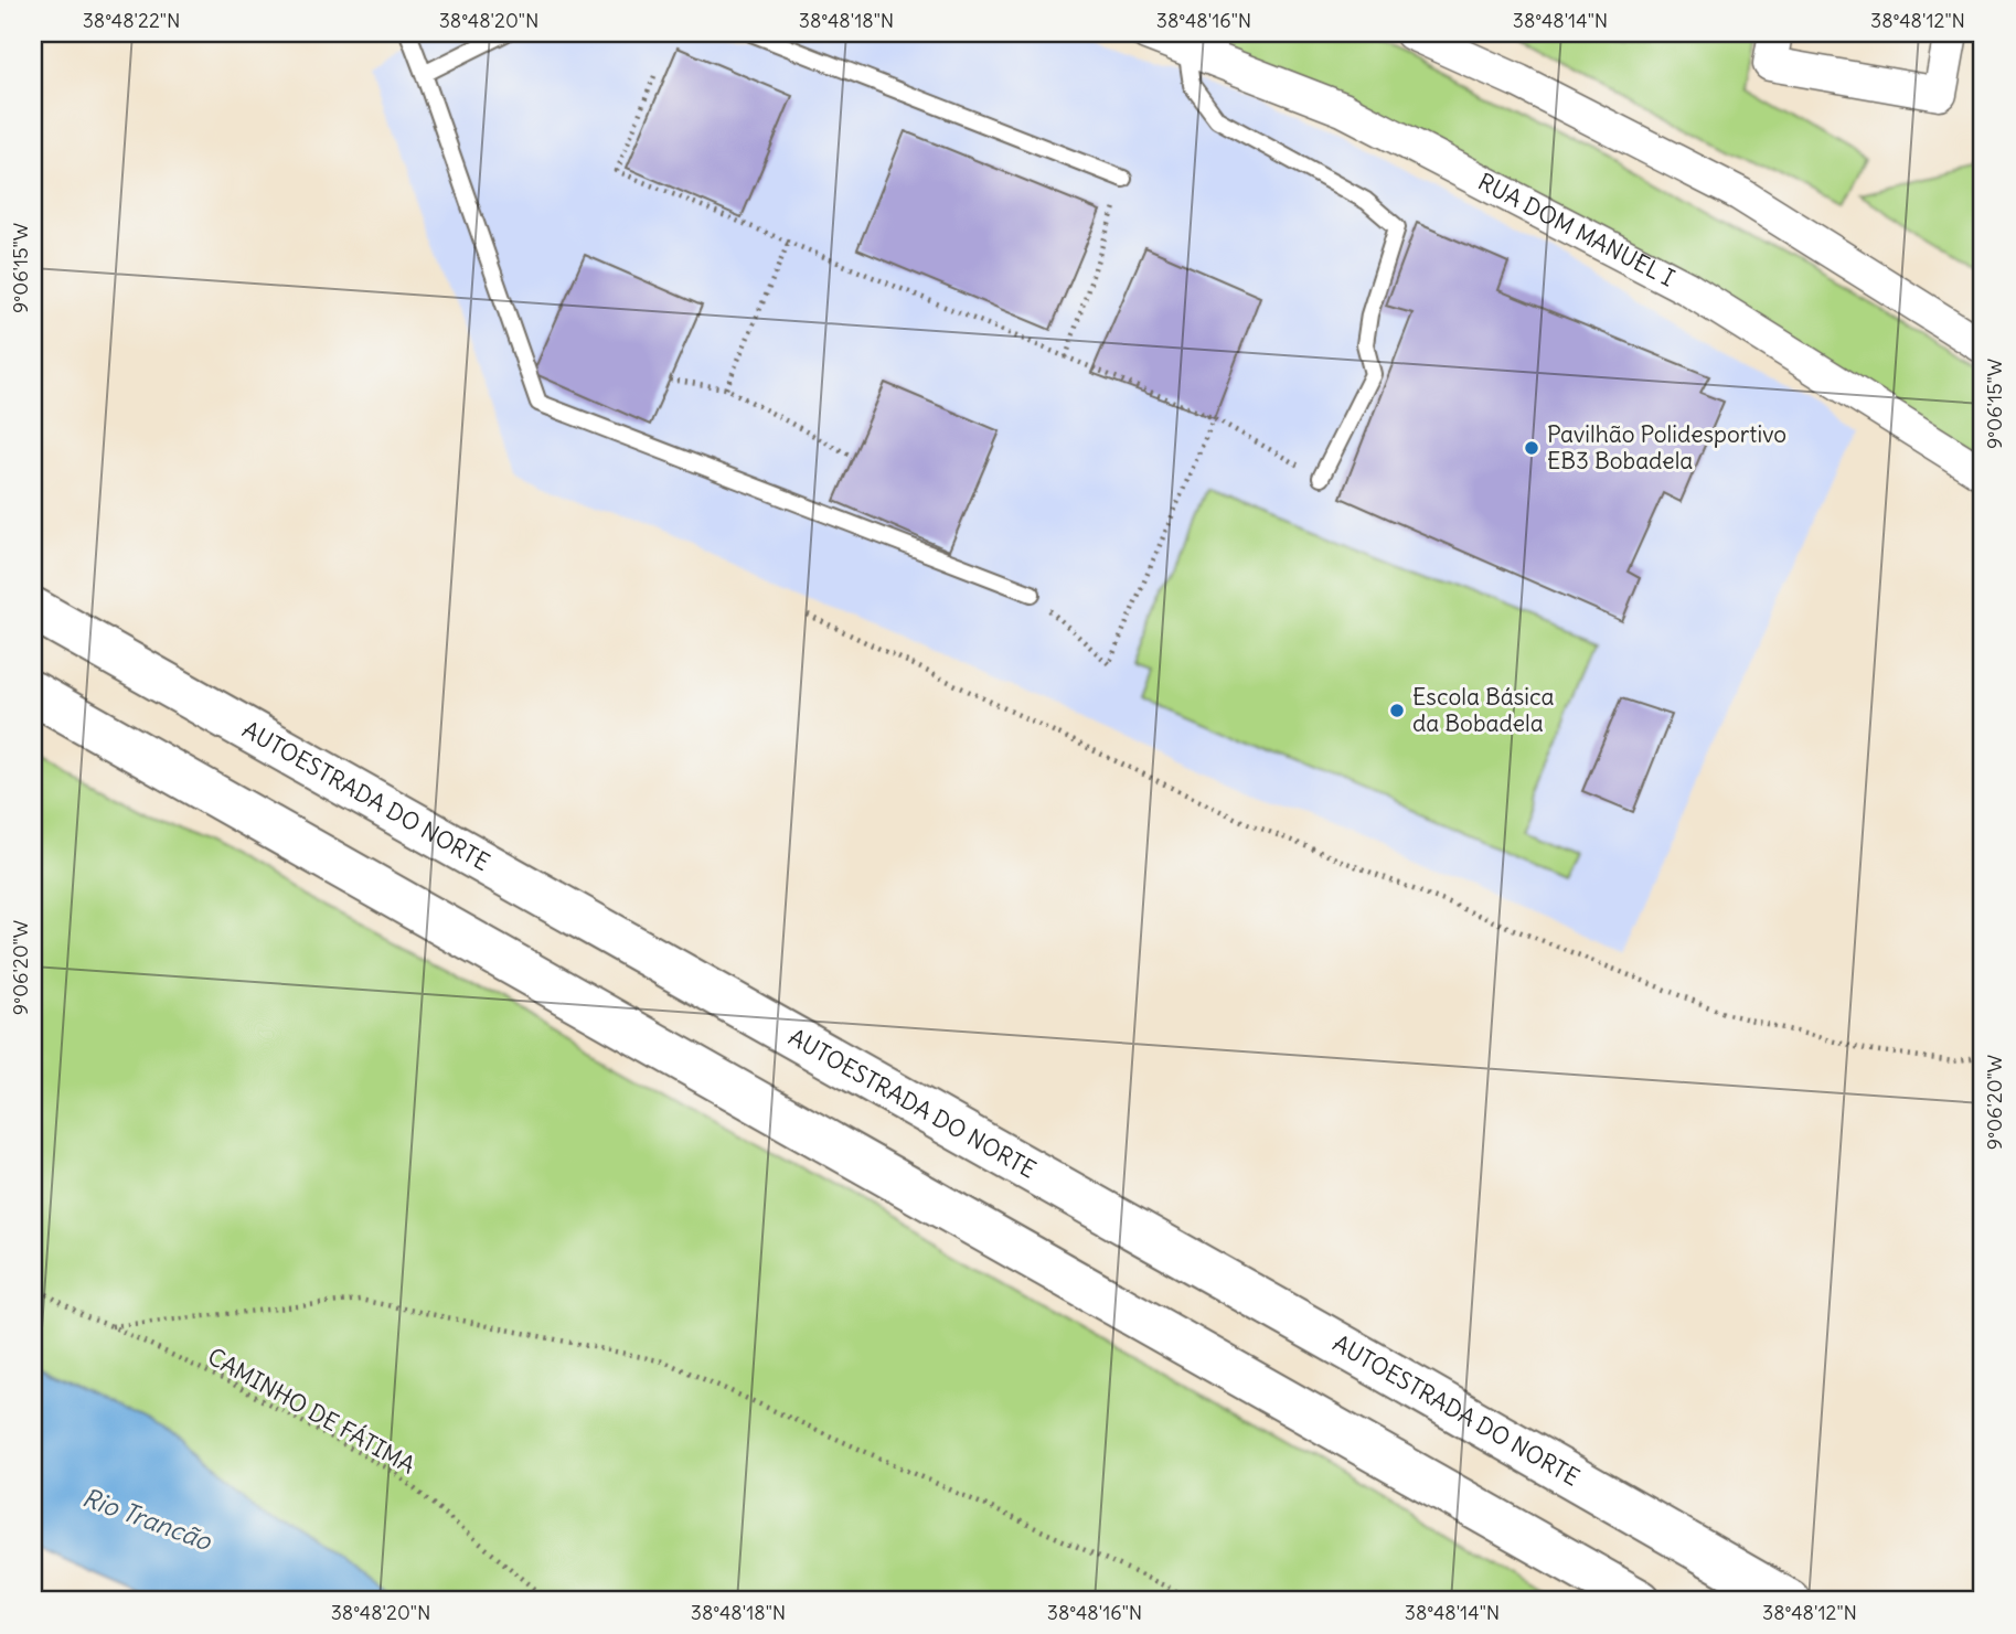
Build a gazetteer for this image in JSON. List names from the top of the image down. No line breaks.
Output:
{"streets":{"highway":["AUTOESTRADA DO NORTE"],"street":["RUA DOM MANUEL I"],"path":["CAMINHO DE FÁTIMA"]},"water":["Rio Trancão"],"places":["Pavilhão Polidesportivo EB3 Bobadela","Escola Básica da Bobadela"],"coordinates":["38°48'22\"N","38°48'20\"N","38°48'18\"N","38°48'16\"N","38°48'14\"N","38°48'12\"N","9°06'15\"W","9°06'20\"W"]}
